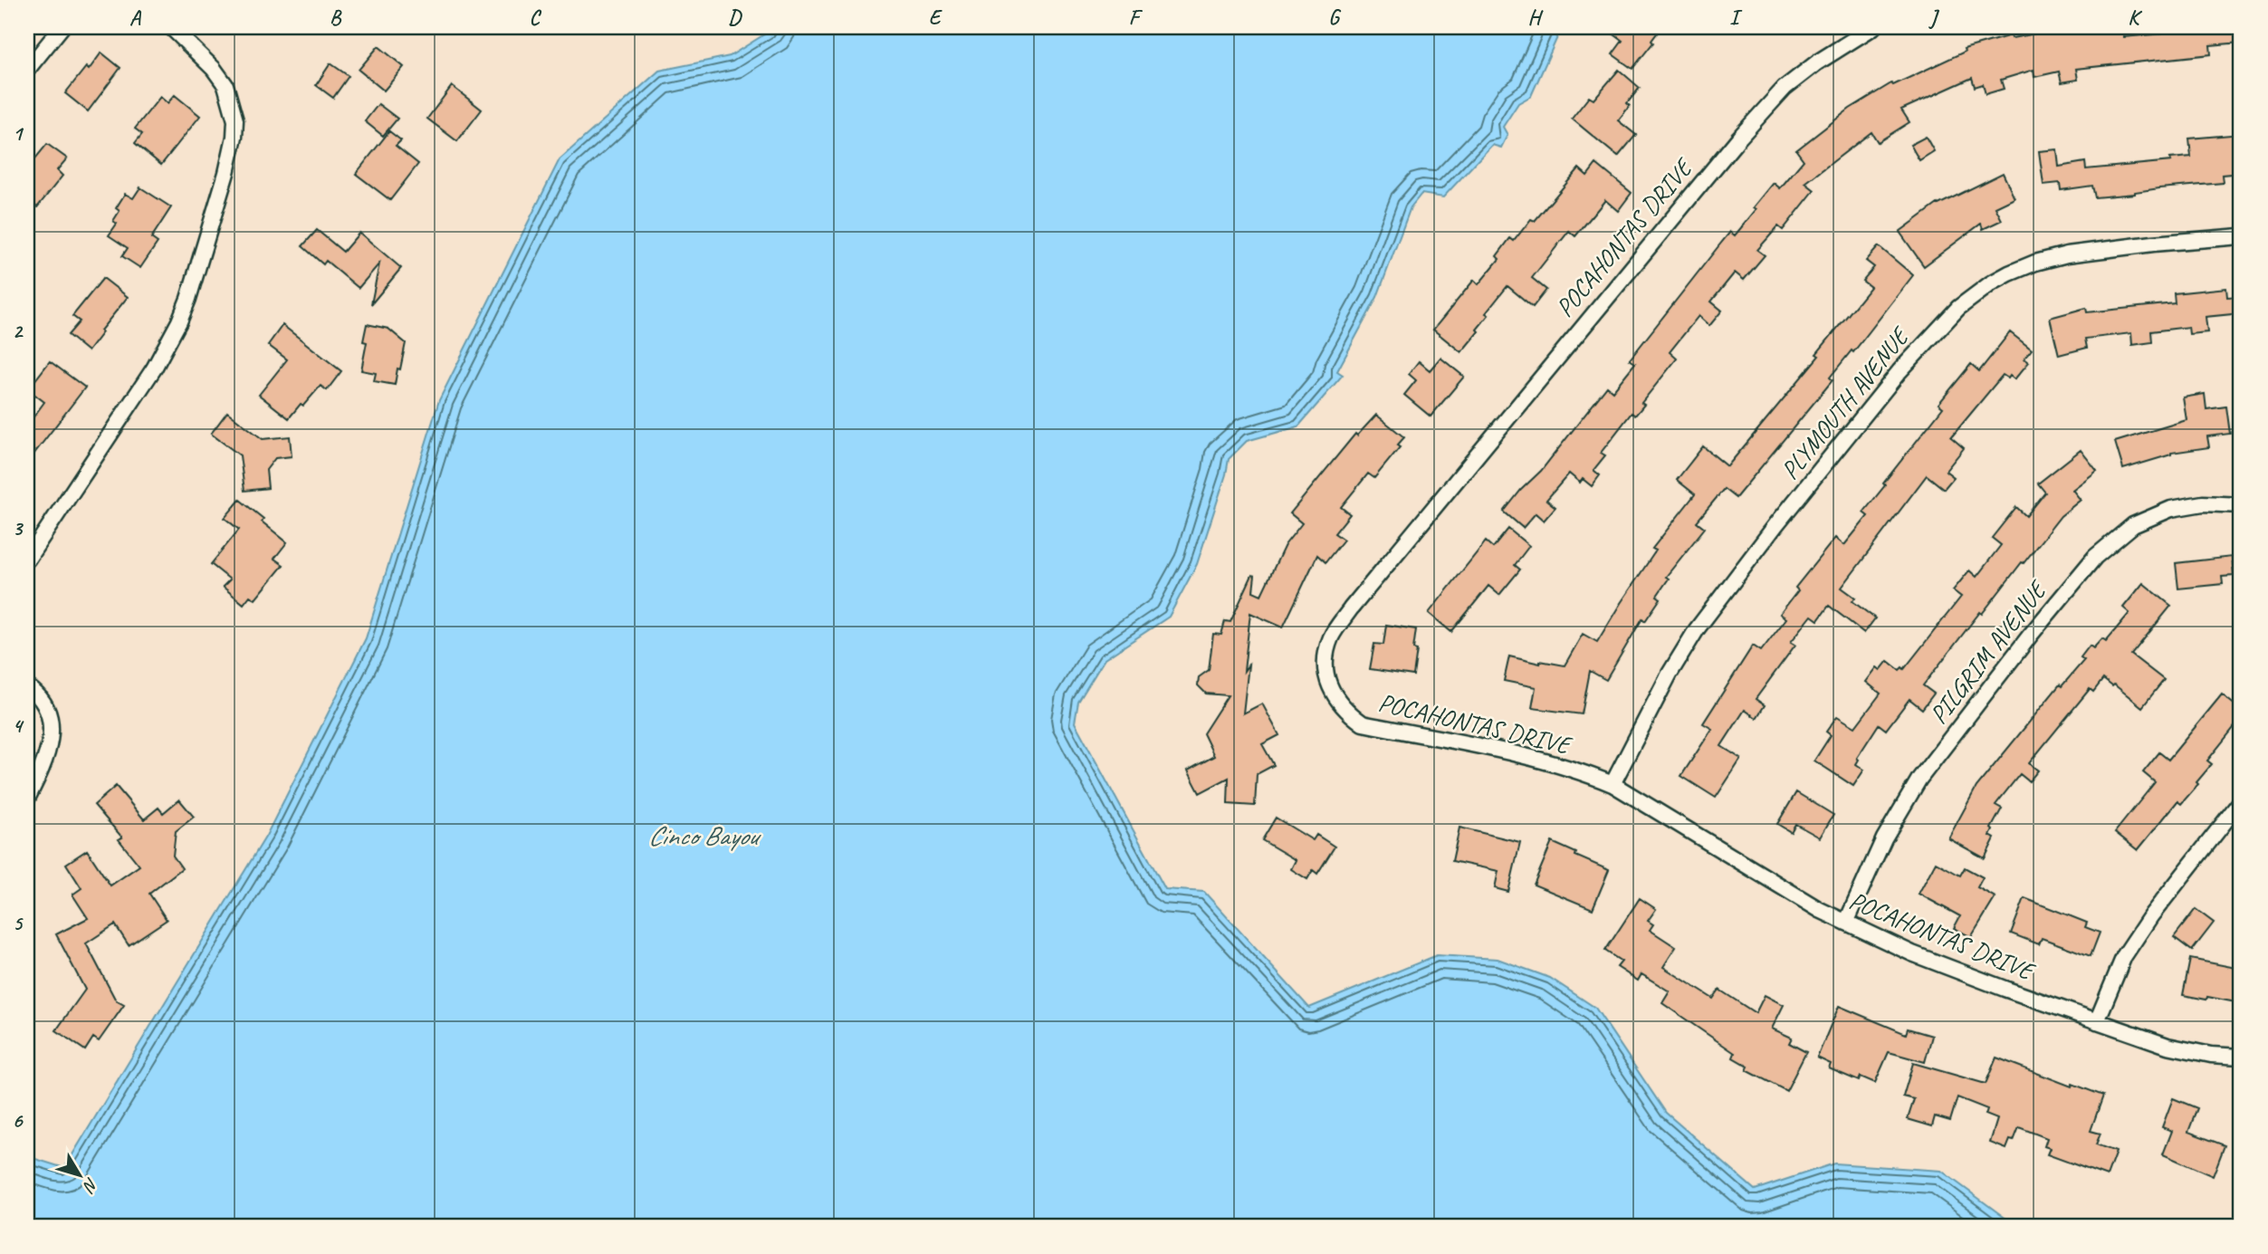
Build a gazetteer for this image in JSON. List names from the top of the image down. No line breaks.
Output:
{"streets":{"street":["POCAHONTAS DRIVE","PLYMOUTH AVENUE","PILGRIM AVENUE"]},"crossings":[["POCAHONTAS DRIVE","PLYMOUTH AVENUE"],["POCAHONTAS DRIVE","PILGRIM AVENUE"]],"water":["Cinco Bayou"],"north":"bottom right","grid":{"columns":["A","B","C","D","E","F","G","H","I","J","K"],"rows":["1","2","3","4","5","6"]}}
